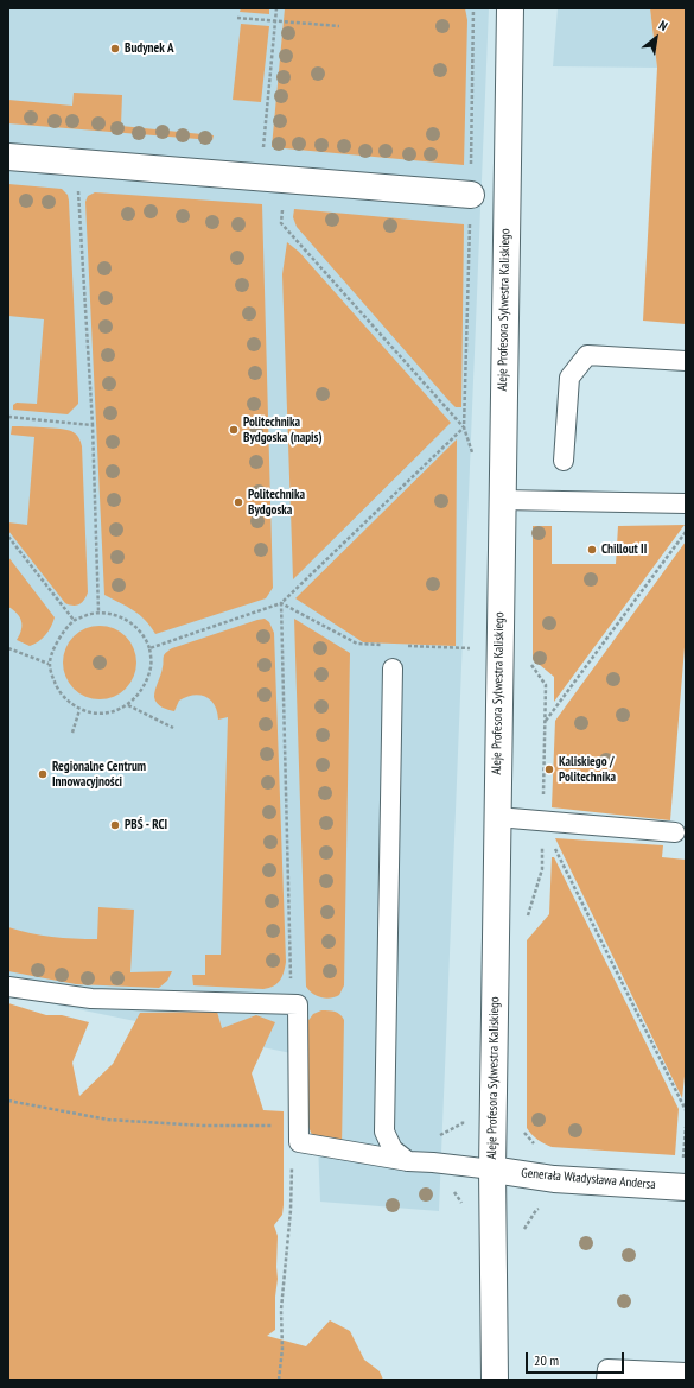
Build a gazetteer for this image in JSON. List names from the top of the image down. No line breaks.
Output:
{"streets":{"street":["Aleje Profesora Sylwestra Kaliskiego","Generała Władysława Andersa"]},"crossings":[["Aleje Profesora Sylwestra Kaliskiego","Generała Władysława Andersa"]],"places":["Budynek A","Politechnika Bydgoska (napis)","Politechnika Bydgoska","Chillout II","Kaliskiego / Politechnika","Regionalne Centrum Innowacyjności","PBŚ - RCI"],"scale_bar":"20 m","north":"top right"}
